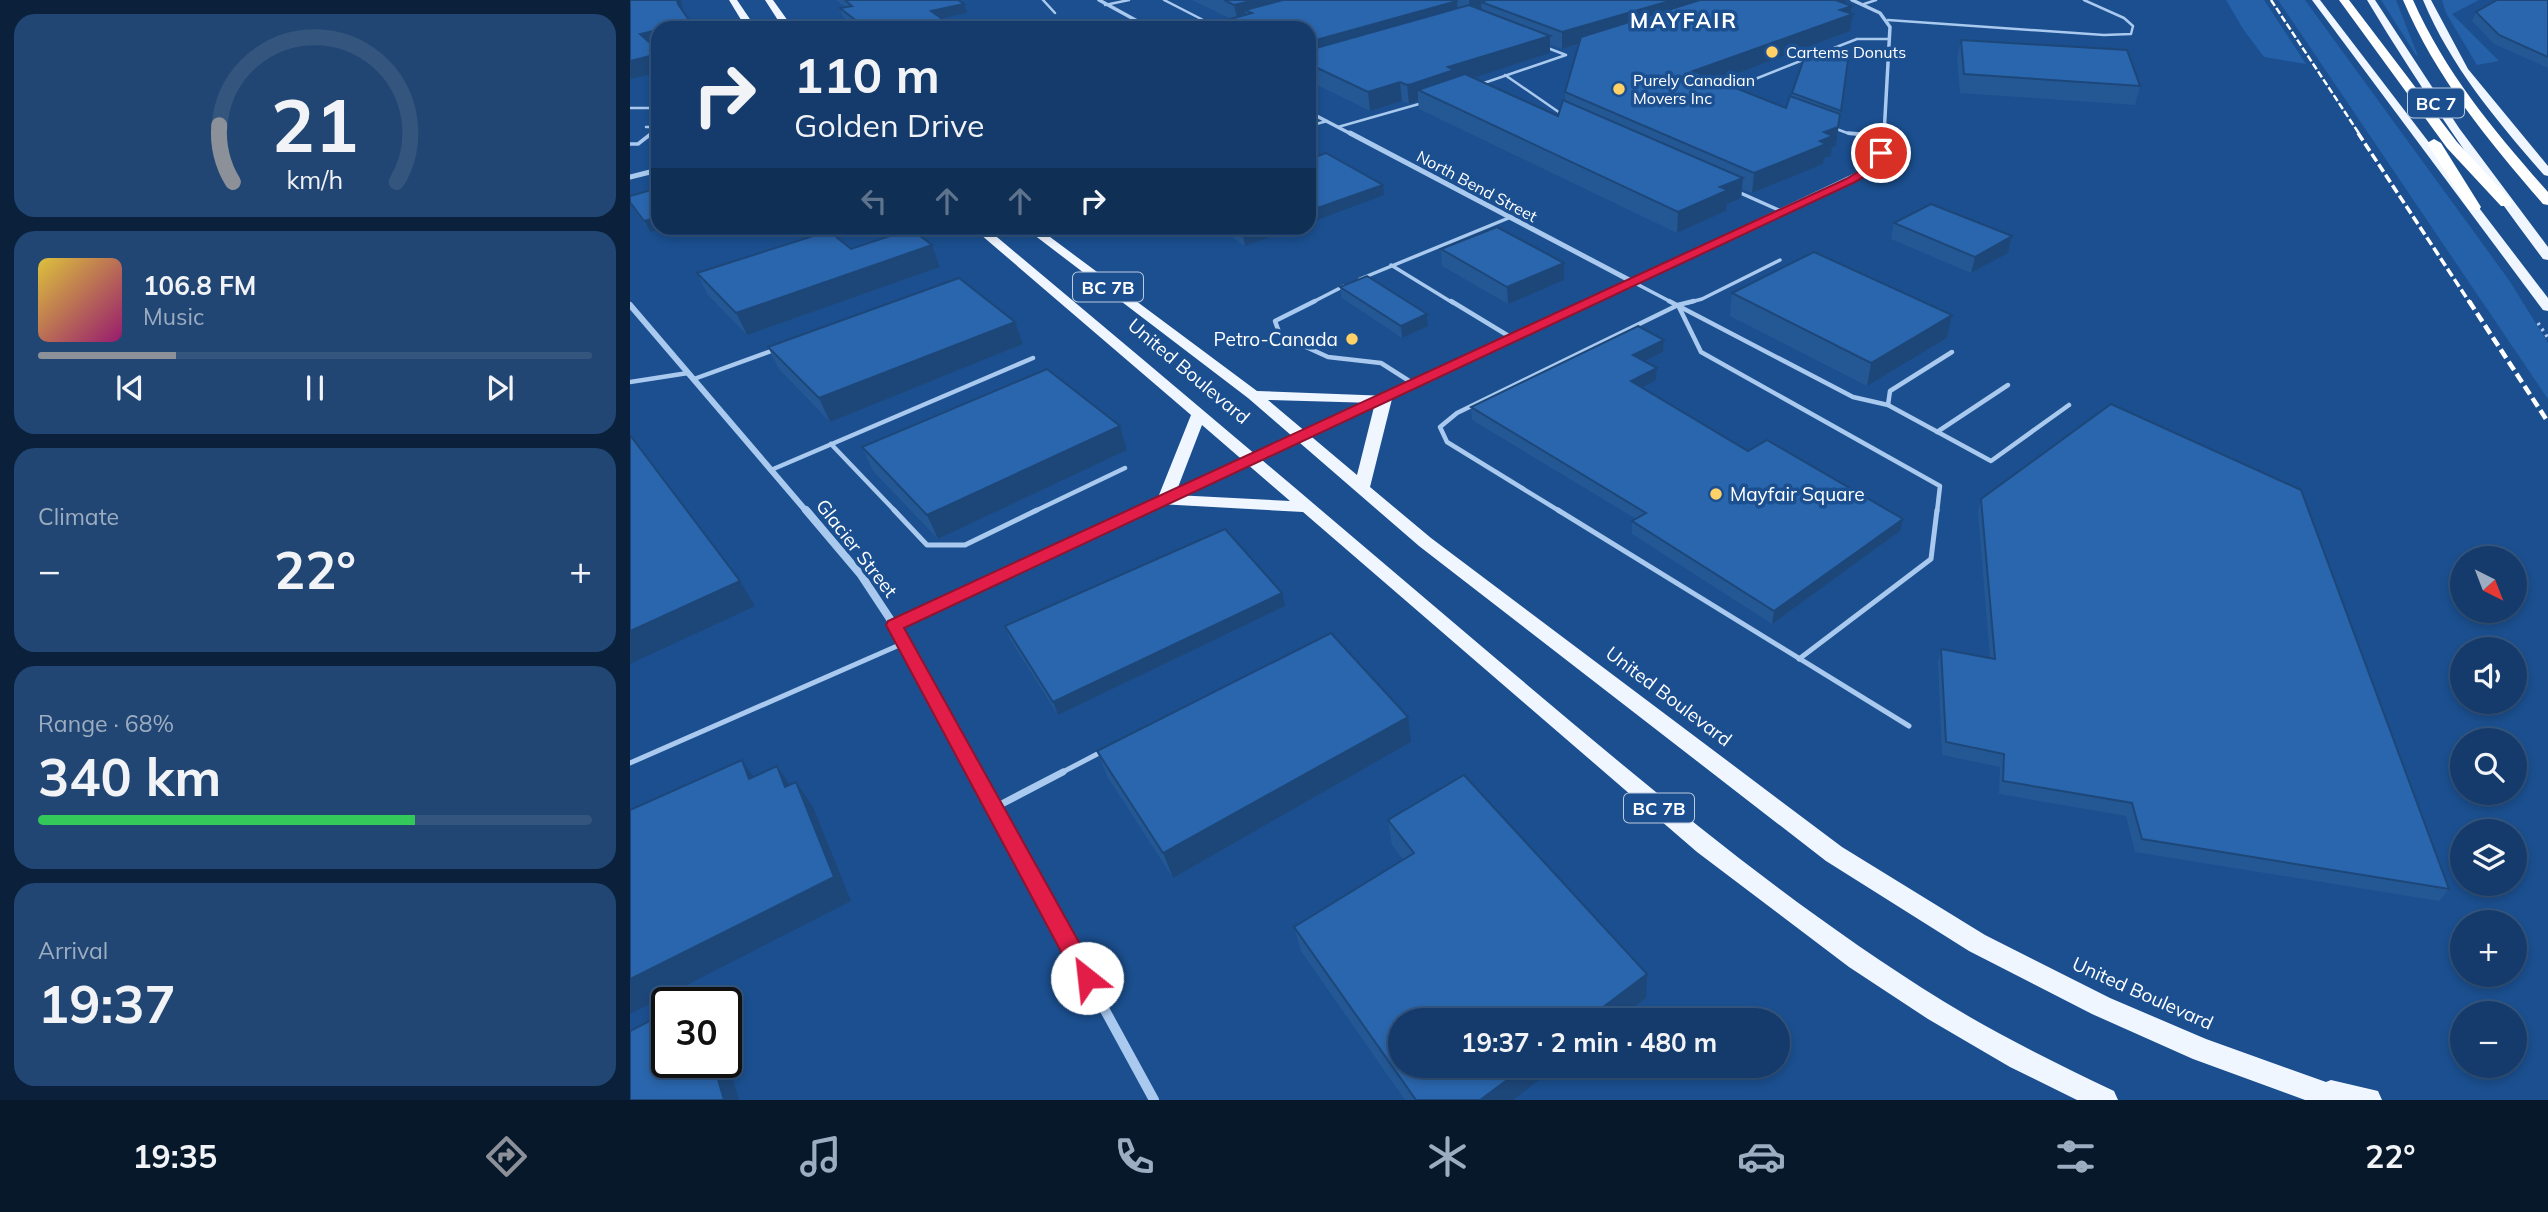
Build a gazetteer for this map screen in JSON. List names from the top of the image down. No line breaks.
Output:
{"streets":{"main road":["BC 7","BC 7B","United Boulevard"],"street":["North Bend Street","Glacier Street"]},"districts":["MAYFAIR"],"places":["Cartems Donuts","Purely Canadian Movers Inc","Petro-Canada","Mayfair Square"],"north":"bottom right","page":{"turn":["110 m","Golden Drive"],"song":["106.8 FM","Music"],"tile":["Climate",["Range · 68%","340 km"],["Arrival","19:37"]],"heat":["−","22°","+"],"map_buttons":["+","−"],"limit":"30","trip":"19:37 · 2 min · 480 m","tabs":["19:35","22°"],"gauge":["21","km/h"]}}
